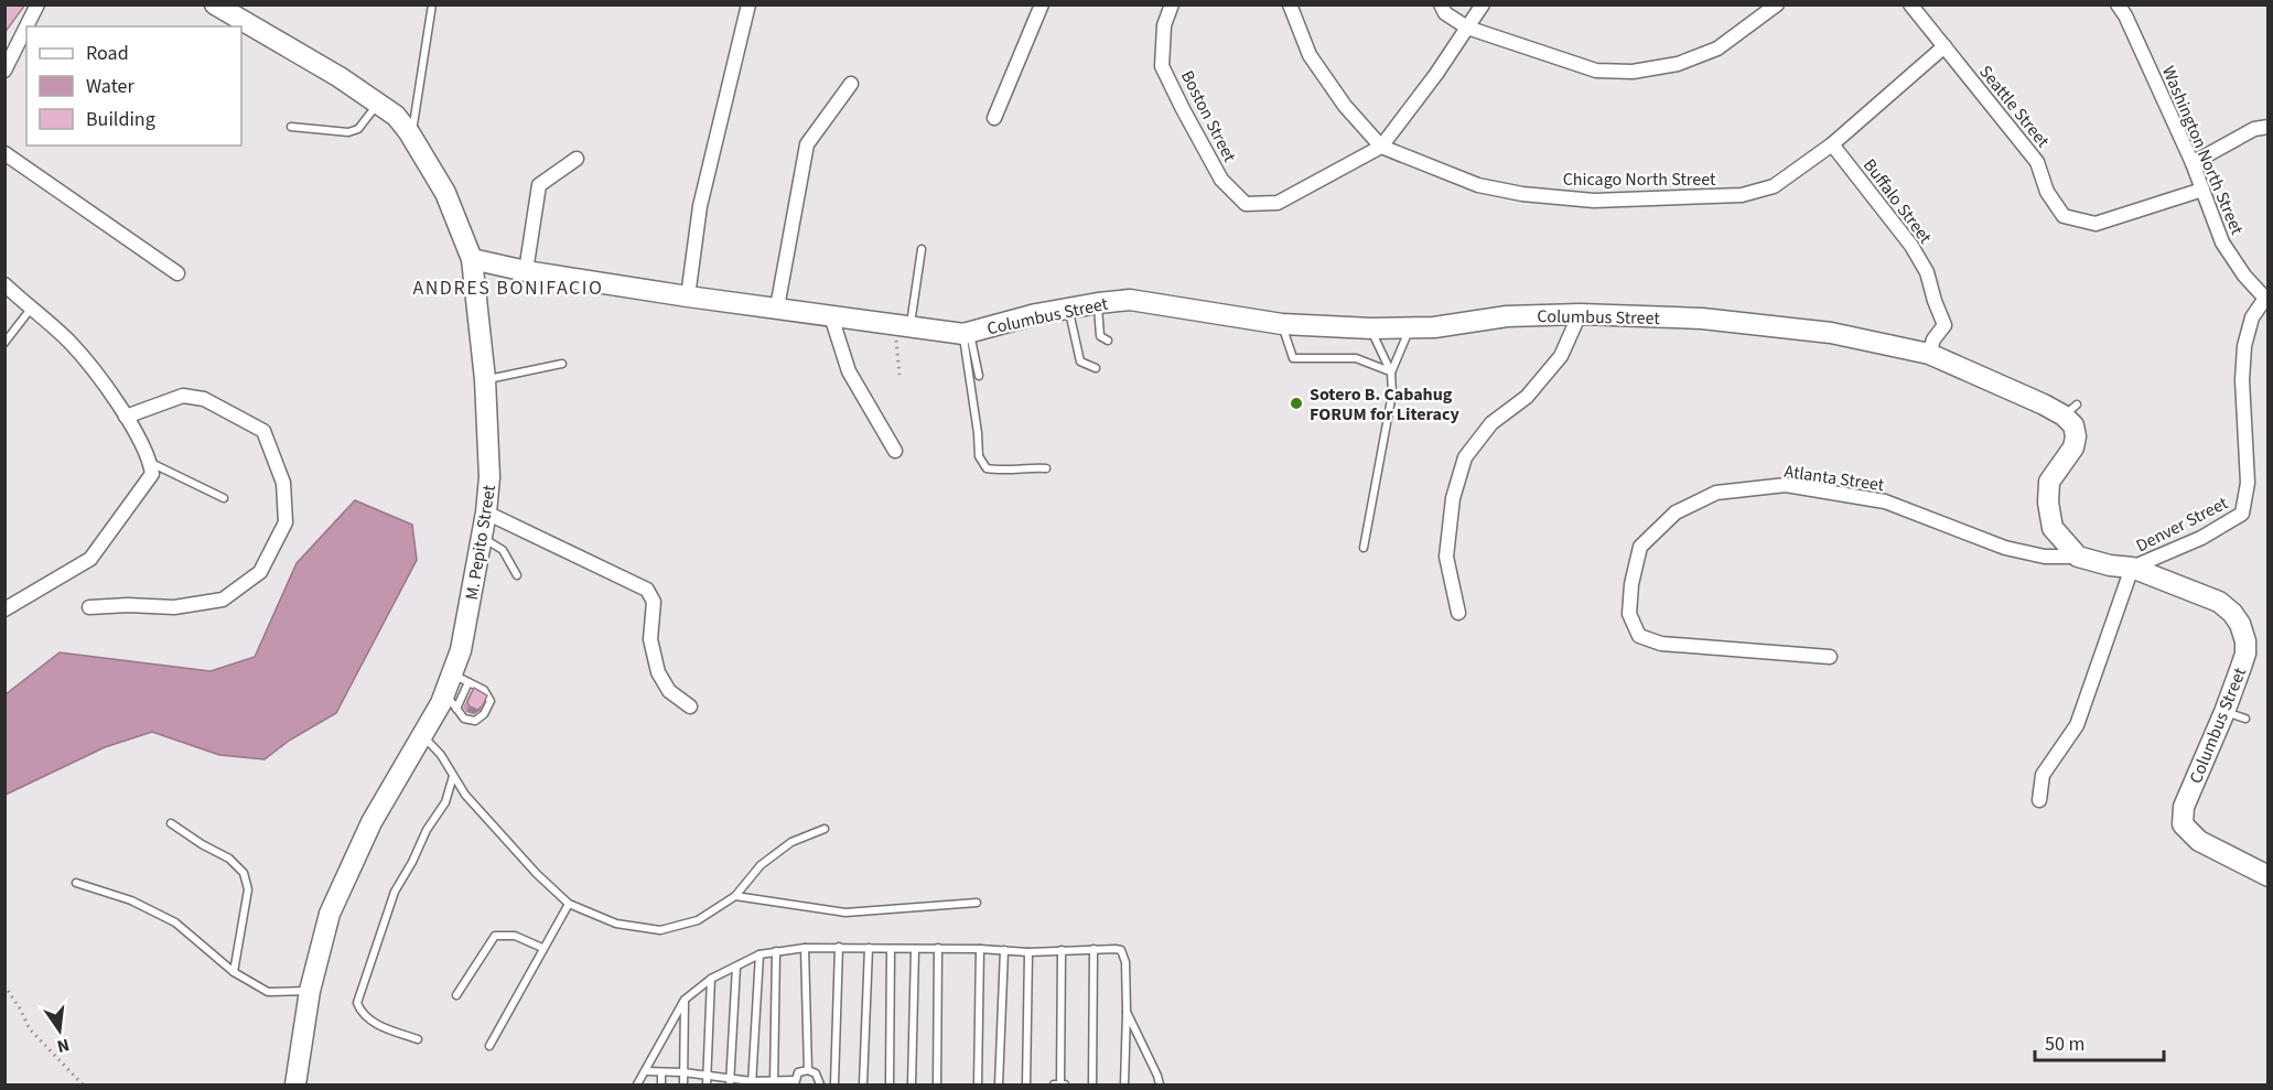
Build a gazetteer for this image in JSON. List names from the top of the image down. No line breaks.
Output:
{"streets":{"street":["Seattle Street","Boston Street","Washington North Street","Chicago North Street","Buffalo Street","Columbus Street","Atlanta Street","Denver Street","M. Pepito Street"]},"crossings":[["Seattle Street","Washington North Street"],["Seattle Street","Chicago North Street"],["Boston Street","Chicago North Street"],["Washington North Street","Denver Street"],["Chicago North Street","Buffalo Street"],["Buffalo Street","Columbus Street"],["Columbus Street","Atlanta Street"],["Columbus Street","Denver Street"],["Columbus Street","M. Pepito Street"]],"districts":["ANDRES BONIFACIO"],"places":["Sotero B. Cabahug FORUM for Literacy"],"legend":["Road","Water","Building"],"scale_bar":"50 m","north":"bottom"}
